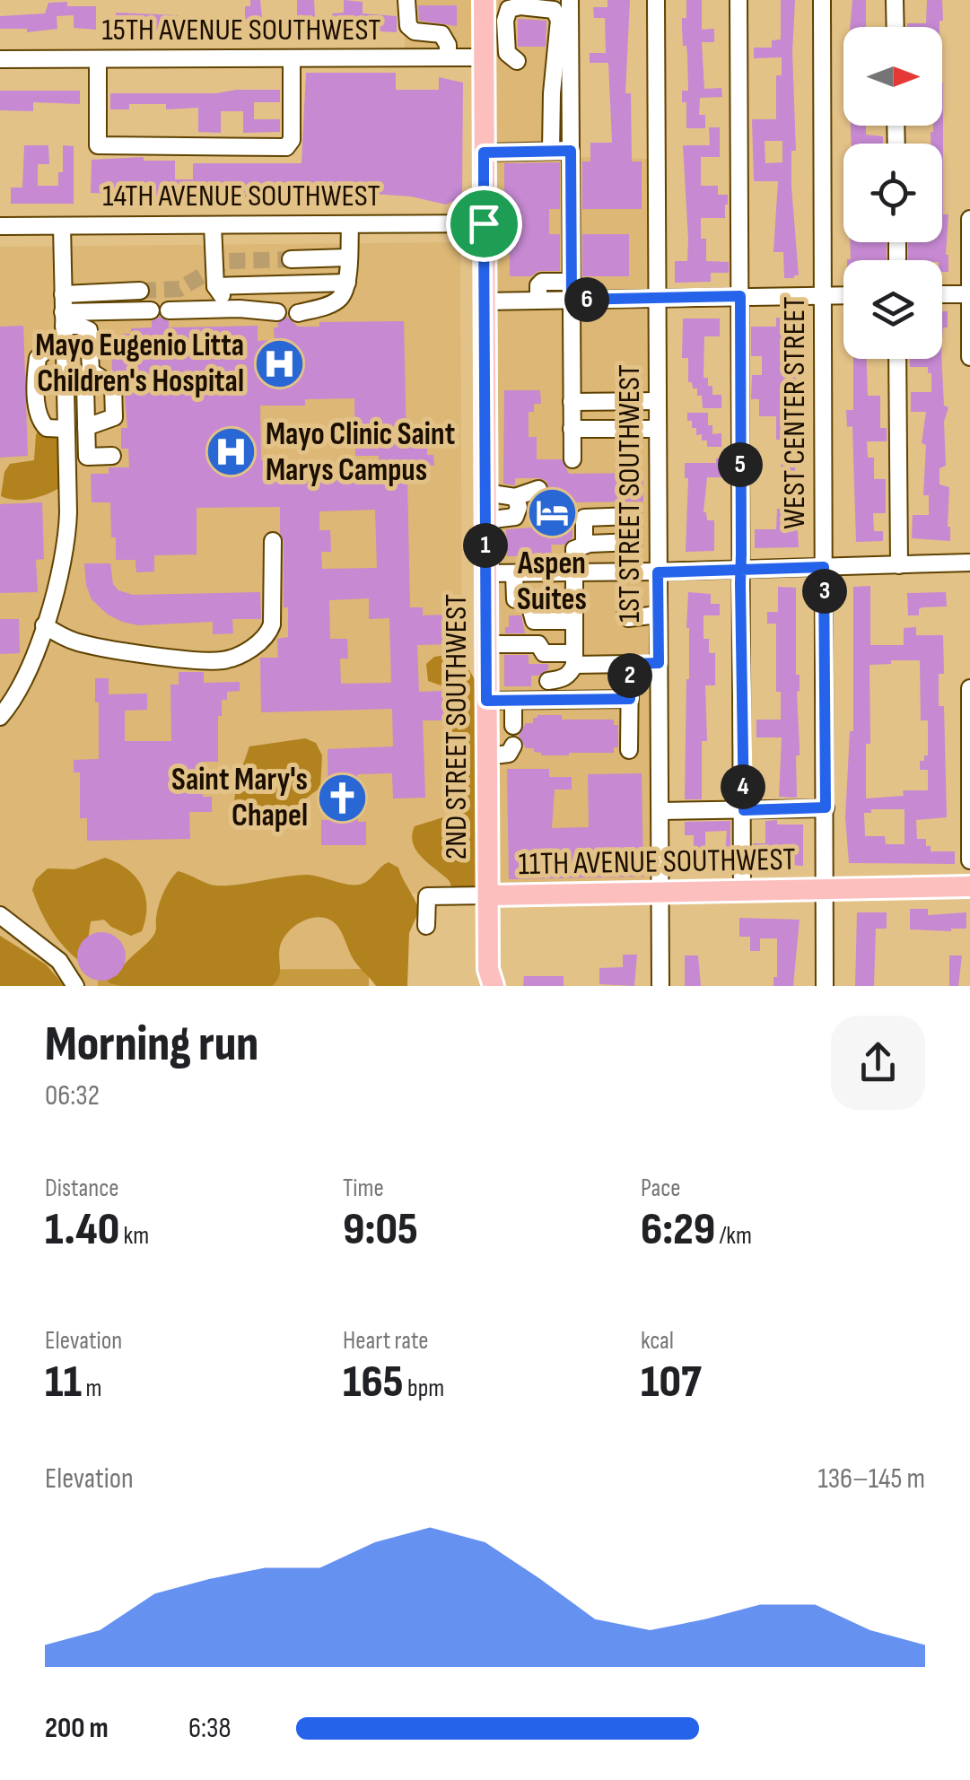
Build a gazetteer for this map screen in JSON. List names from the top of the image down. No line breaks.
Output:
{"streets":{"main road":["2ND STREET SOUTHWEST","11TH AVENUE SOUTHWEST"],"street":["15TH AVENUE SOUTHWEST","14TH AVENUE SOUTHWEST","WEST CENTER STREET","1ST STREET SOUTHWEST"]},"crossings":[["15TH AVENUE SOUTHWEST","2ND STREET SOUTHWEST"],["14TH AVENUE SOUTHWEST","2ND STREET SOUTHWEST"],["WEST CENTER STREET","11TH AVENUE SOUTHWEST"],["1ST STREET SOUTHWEST","11TH AVENUE SOUTHWEST"],["2ND STREET SOUTHWEST","11TH AVENUE SOUTHWEST"]],"places":{"hospital":["Mayo Eugenio Litta Children's Hospital","Mayo Clinic Saint Marys Campus"],"hotel":["Aspen Suites"],"church":["Saint Mary's Chapel"]},"north":"right","page":{"pins":["6","5","1","3","2","4"],"heading":["Morning run","06:32"],"stats":[["Distance","1.40 km"],["Time","9:05"],["Pace","6:29 /km"],["Elevation","11 m"],["Heart rate","165 bpm"],["kcal","107"]],"chart":["Elevation","136–145 m"],"list":[{"name":"200 m","note":"6:38"}]}}
